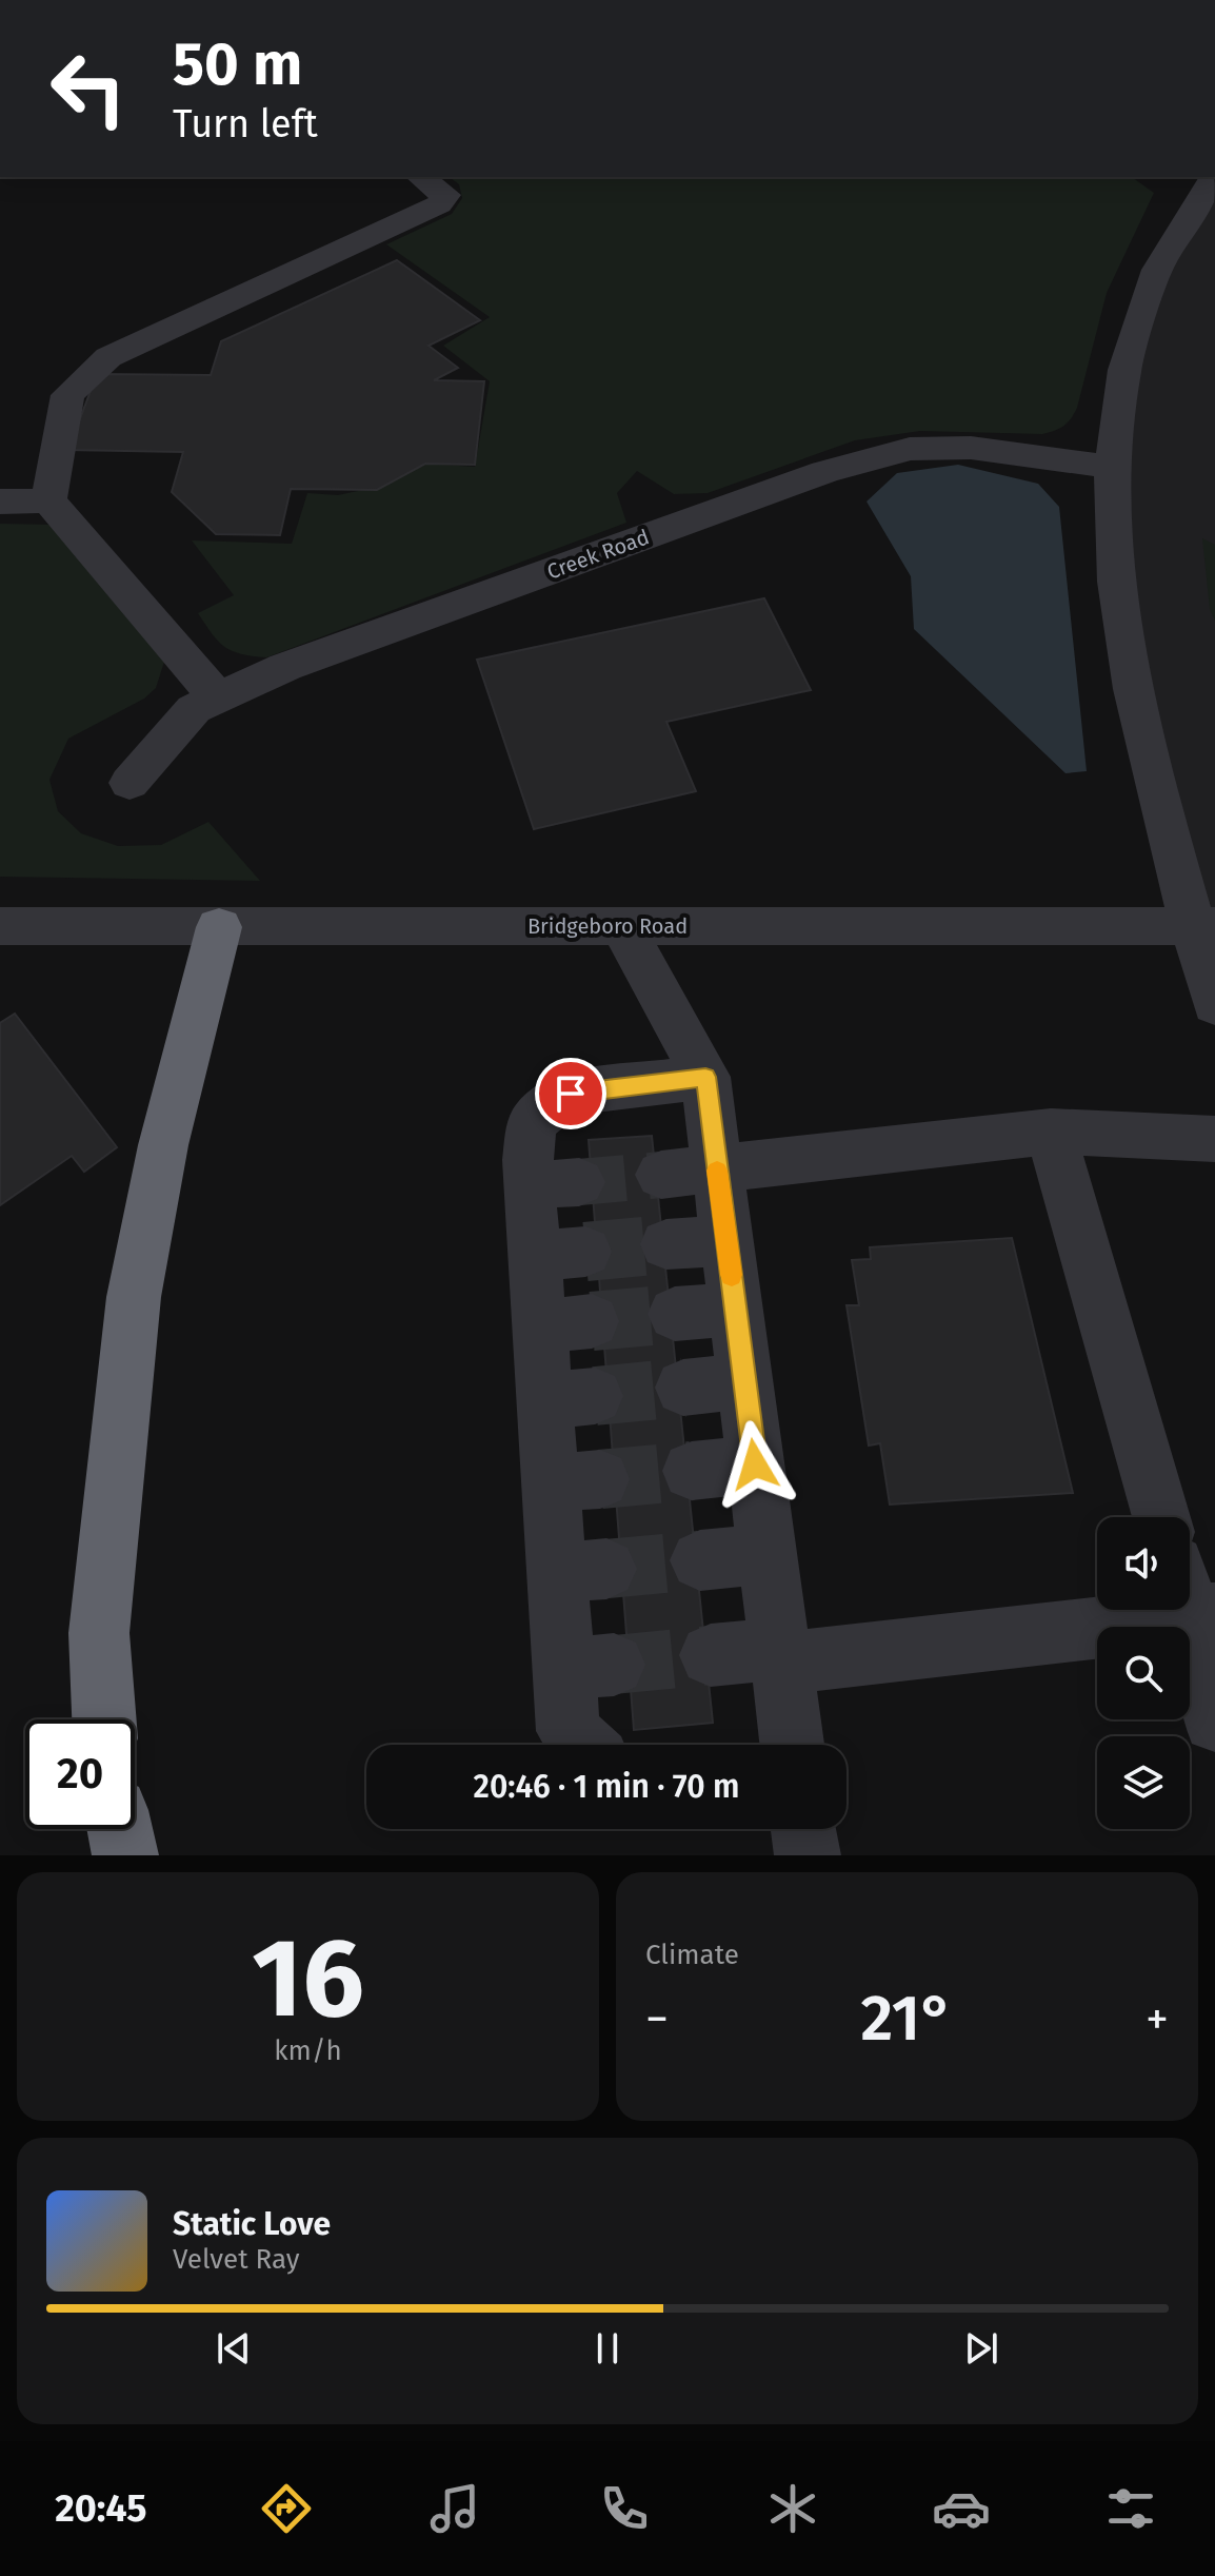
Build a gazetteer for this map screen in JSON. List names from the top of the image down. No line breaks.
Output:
{"streets":{"street":["Creek Road","Bridgeboro Road"]},"page":{"turn":["50 m","Turn left"],"limit":"20","trip":"20:46 · 1 min · 70 m","tile":[["16","km/h"],"Climate"],"heat":["−","21°","+"],"song":["Static Love","Velvet Ray"],"tabs":"20:45"}}
